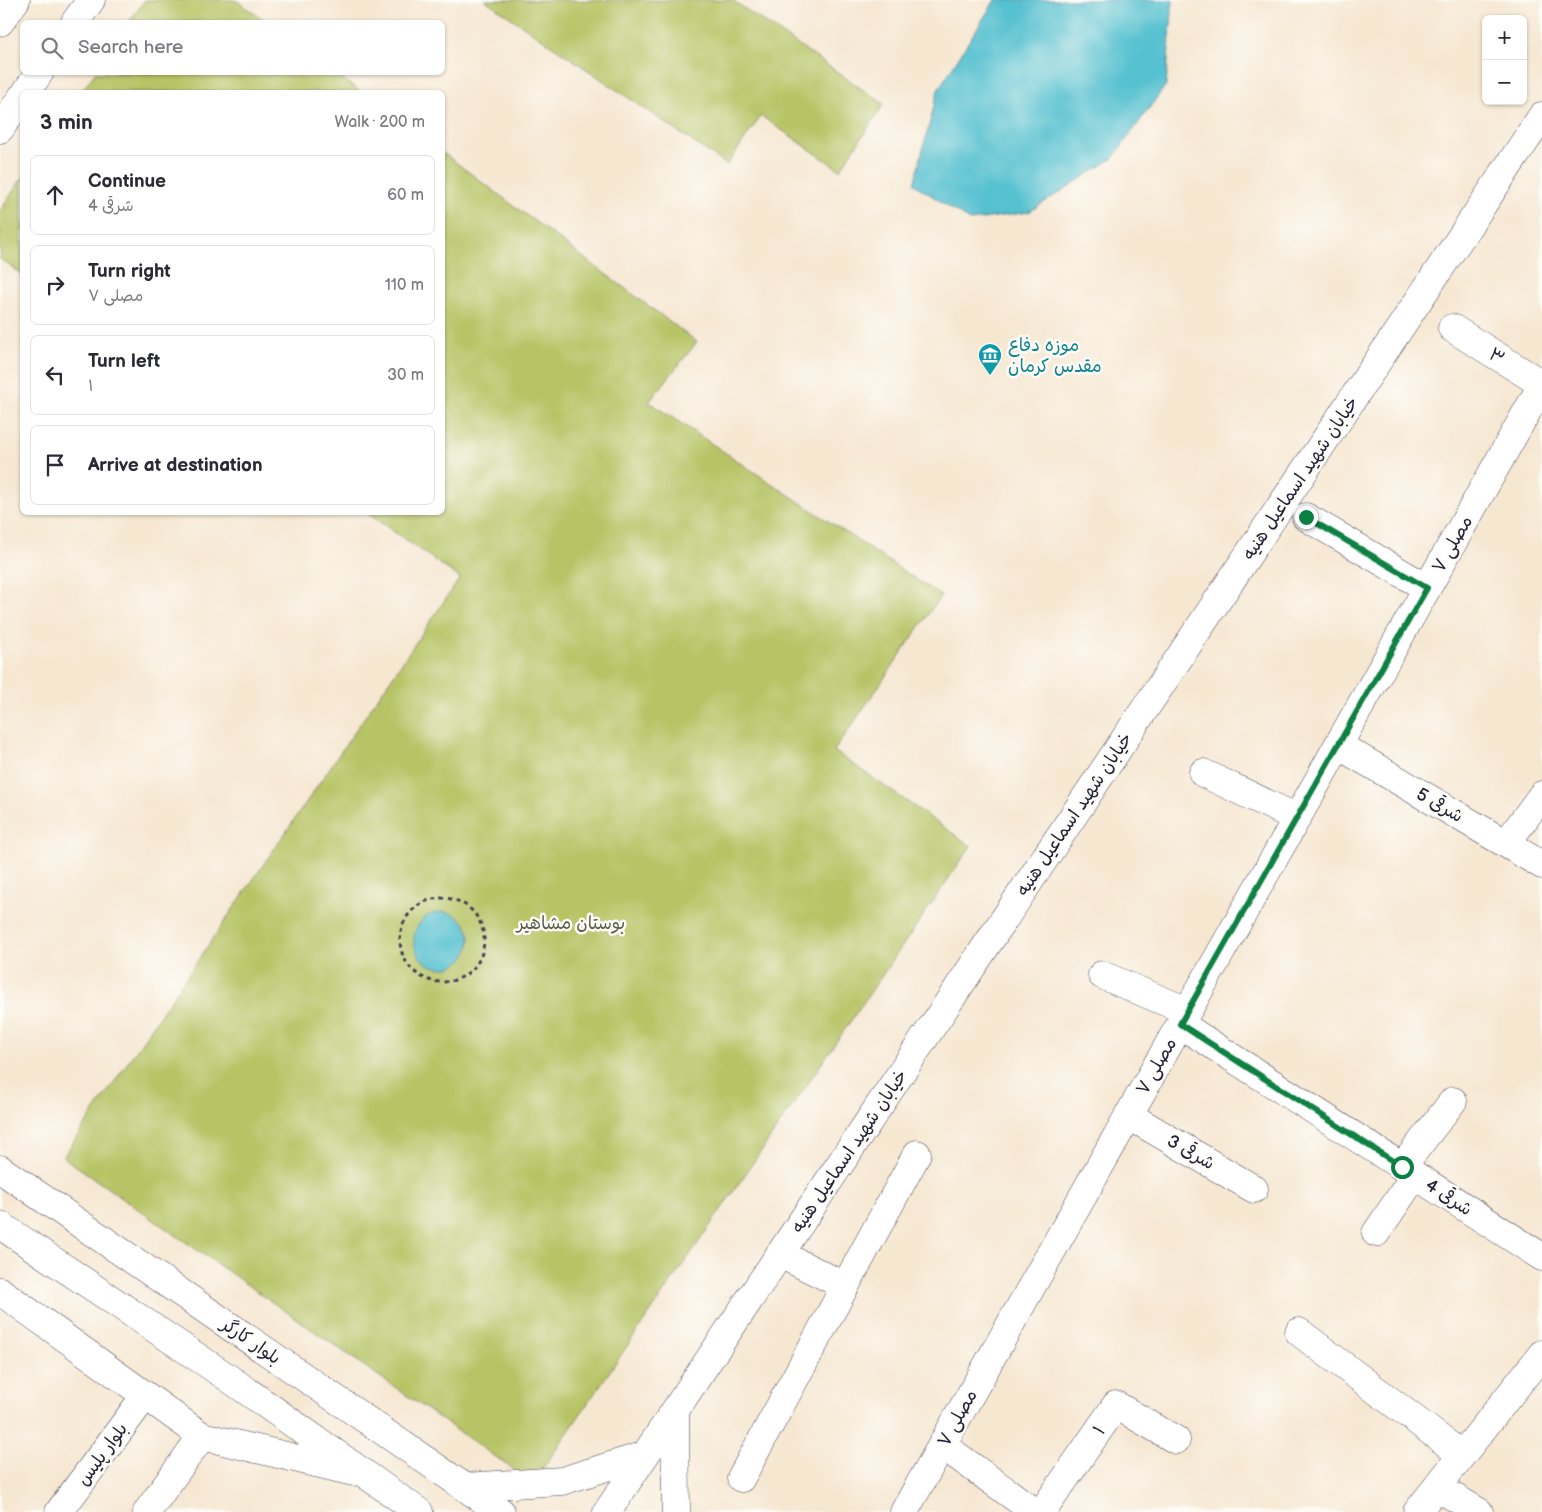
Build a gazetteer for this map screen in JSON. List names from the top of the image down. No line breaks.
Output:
{"streets":{"street":["۳","خیابان شهید اسماعیل هنیه","مصلی ۷","شرقی 5","شرقی 3","شرقی 4","بلوار کارگر","۱","بلوار پلیس"]},"crossings":[["۳","مصلی ۷"],["مصلی ۷","شرقی 5"],["مصلی ۷","شرقی 3"],["مصلی ۷","شرقی 4"]],"parks":["بوستان مشاهیر"],"places":{"museum":["موزه دفاع مقدس کرمان"]},"page":{"map_buttons":["+","−"],"search":"Search here","heading":["3 min","Walk · 200 m"],"list":[["Continue","شرقی 4","60 m"],["Turn right","مصلی ۷","110 m"],["Turn left","۱","30 m"],"Arrive at destination"]}}
